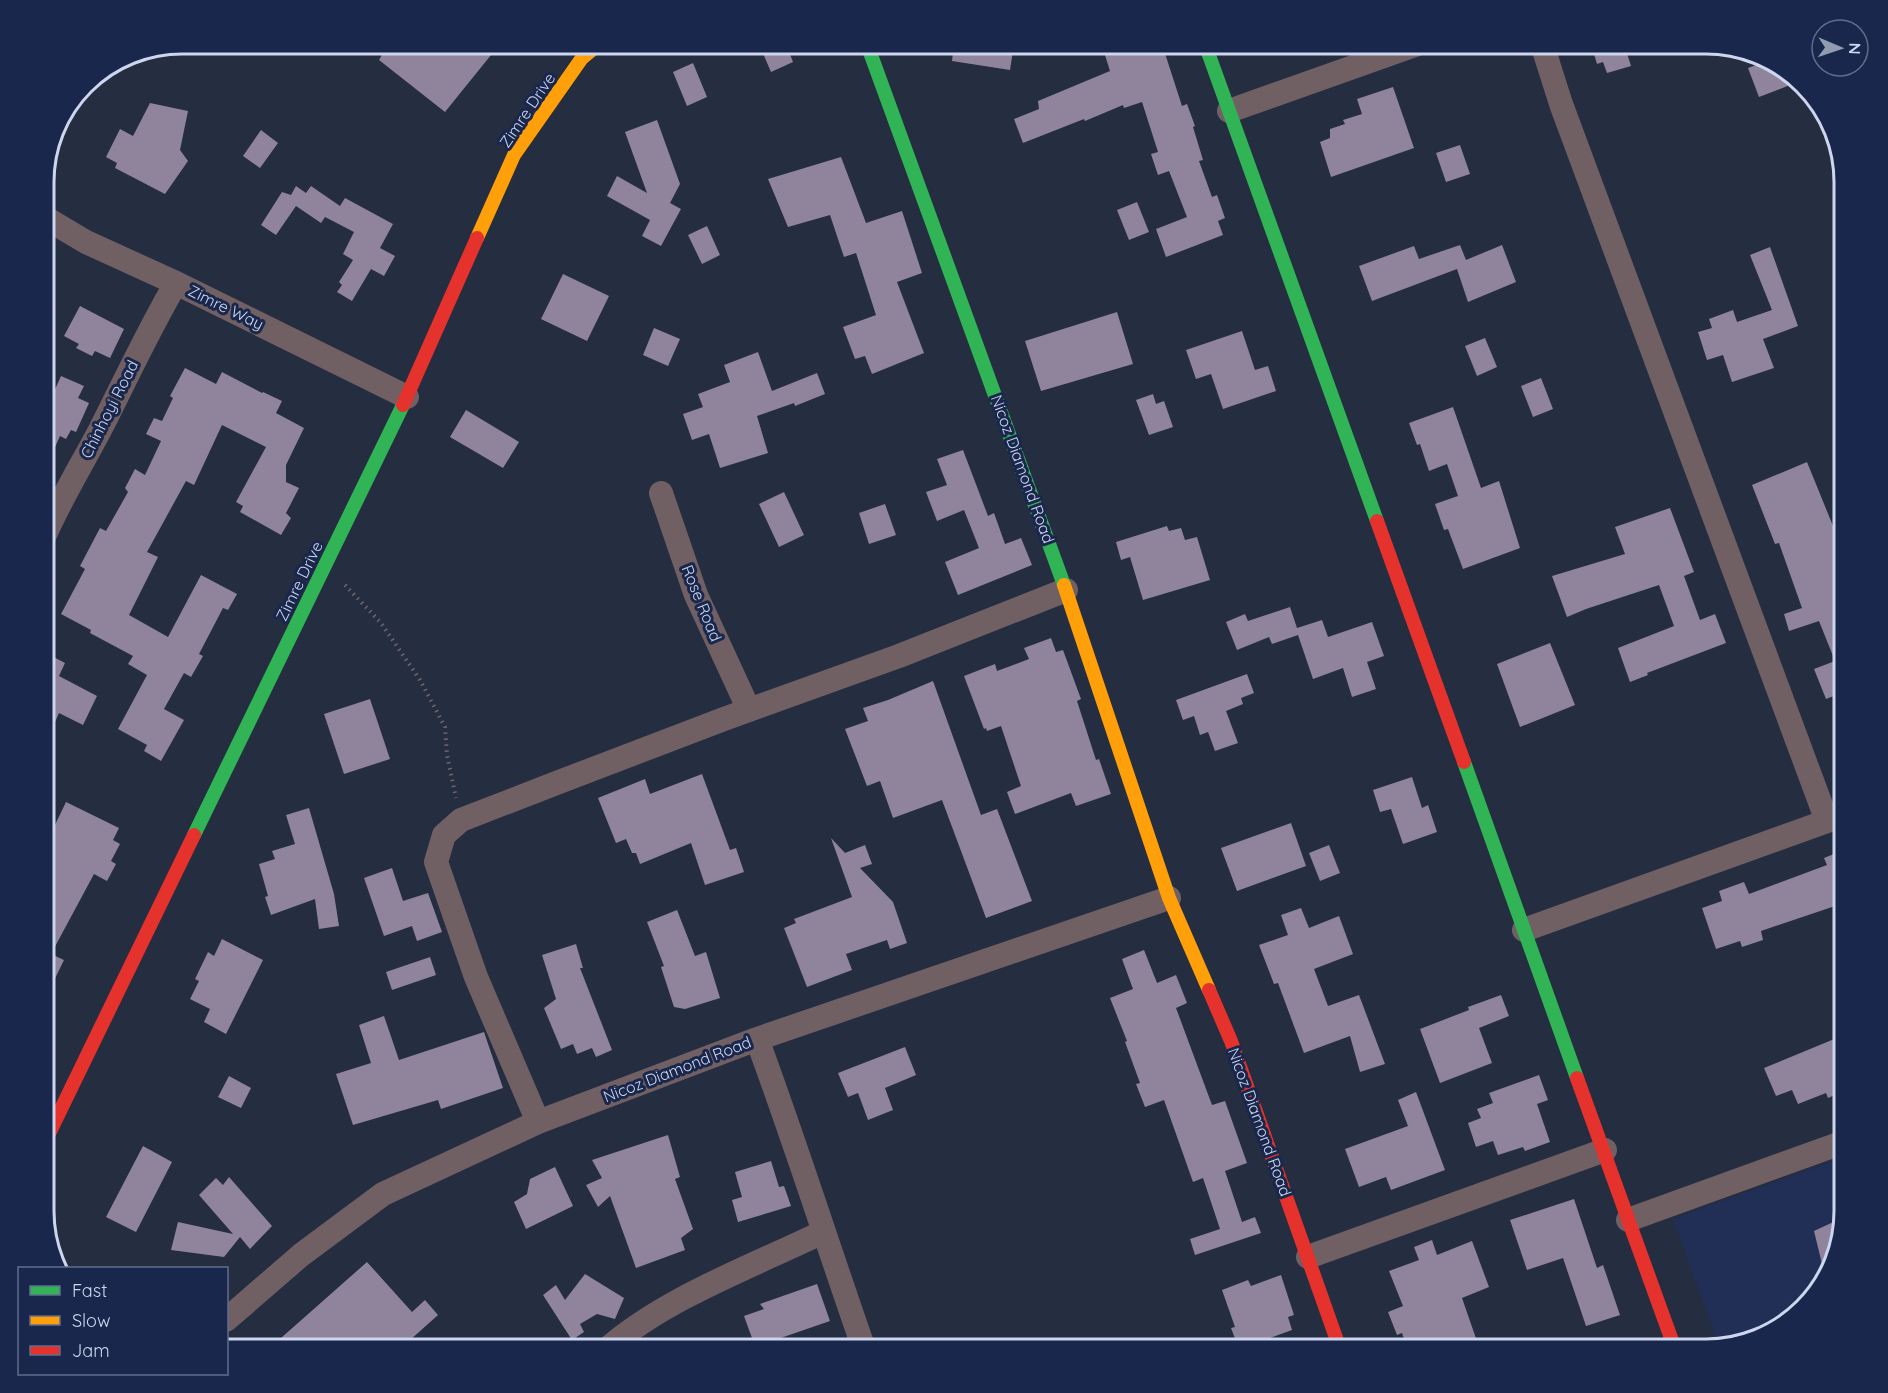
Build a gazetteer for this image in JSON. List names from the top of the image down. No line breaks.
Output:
{"streets":{"street":["Zimre Drive","Zimre Way","Chinhoyi Road","Nicoz Diamond Road","Rose Road"]},"crossings":[["Zimre Drive","Zimre Way"],["Zimre Way","Chinhoyi Road"]],"legend":["Fast","Slow","Jam"],"north":"right"}
